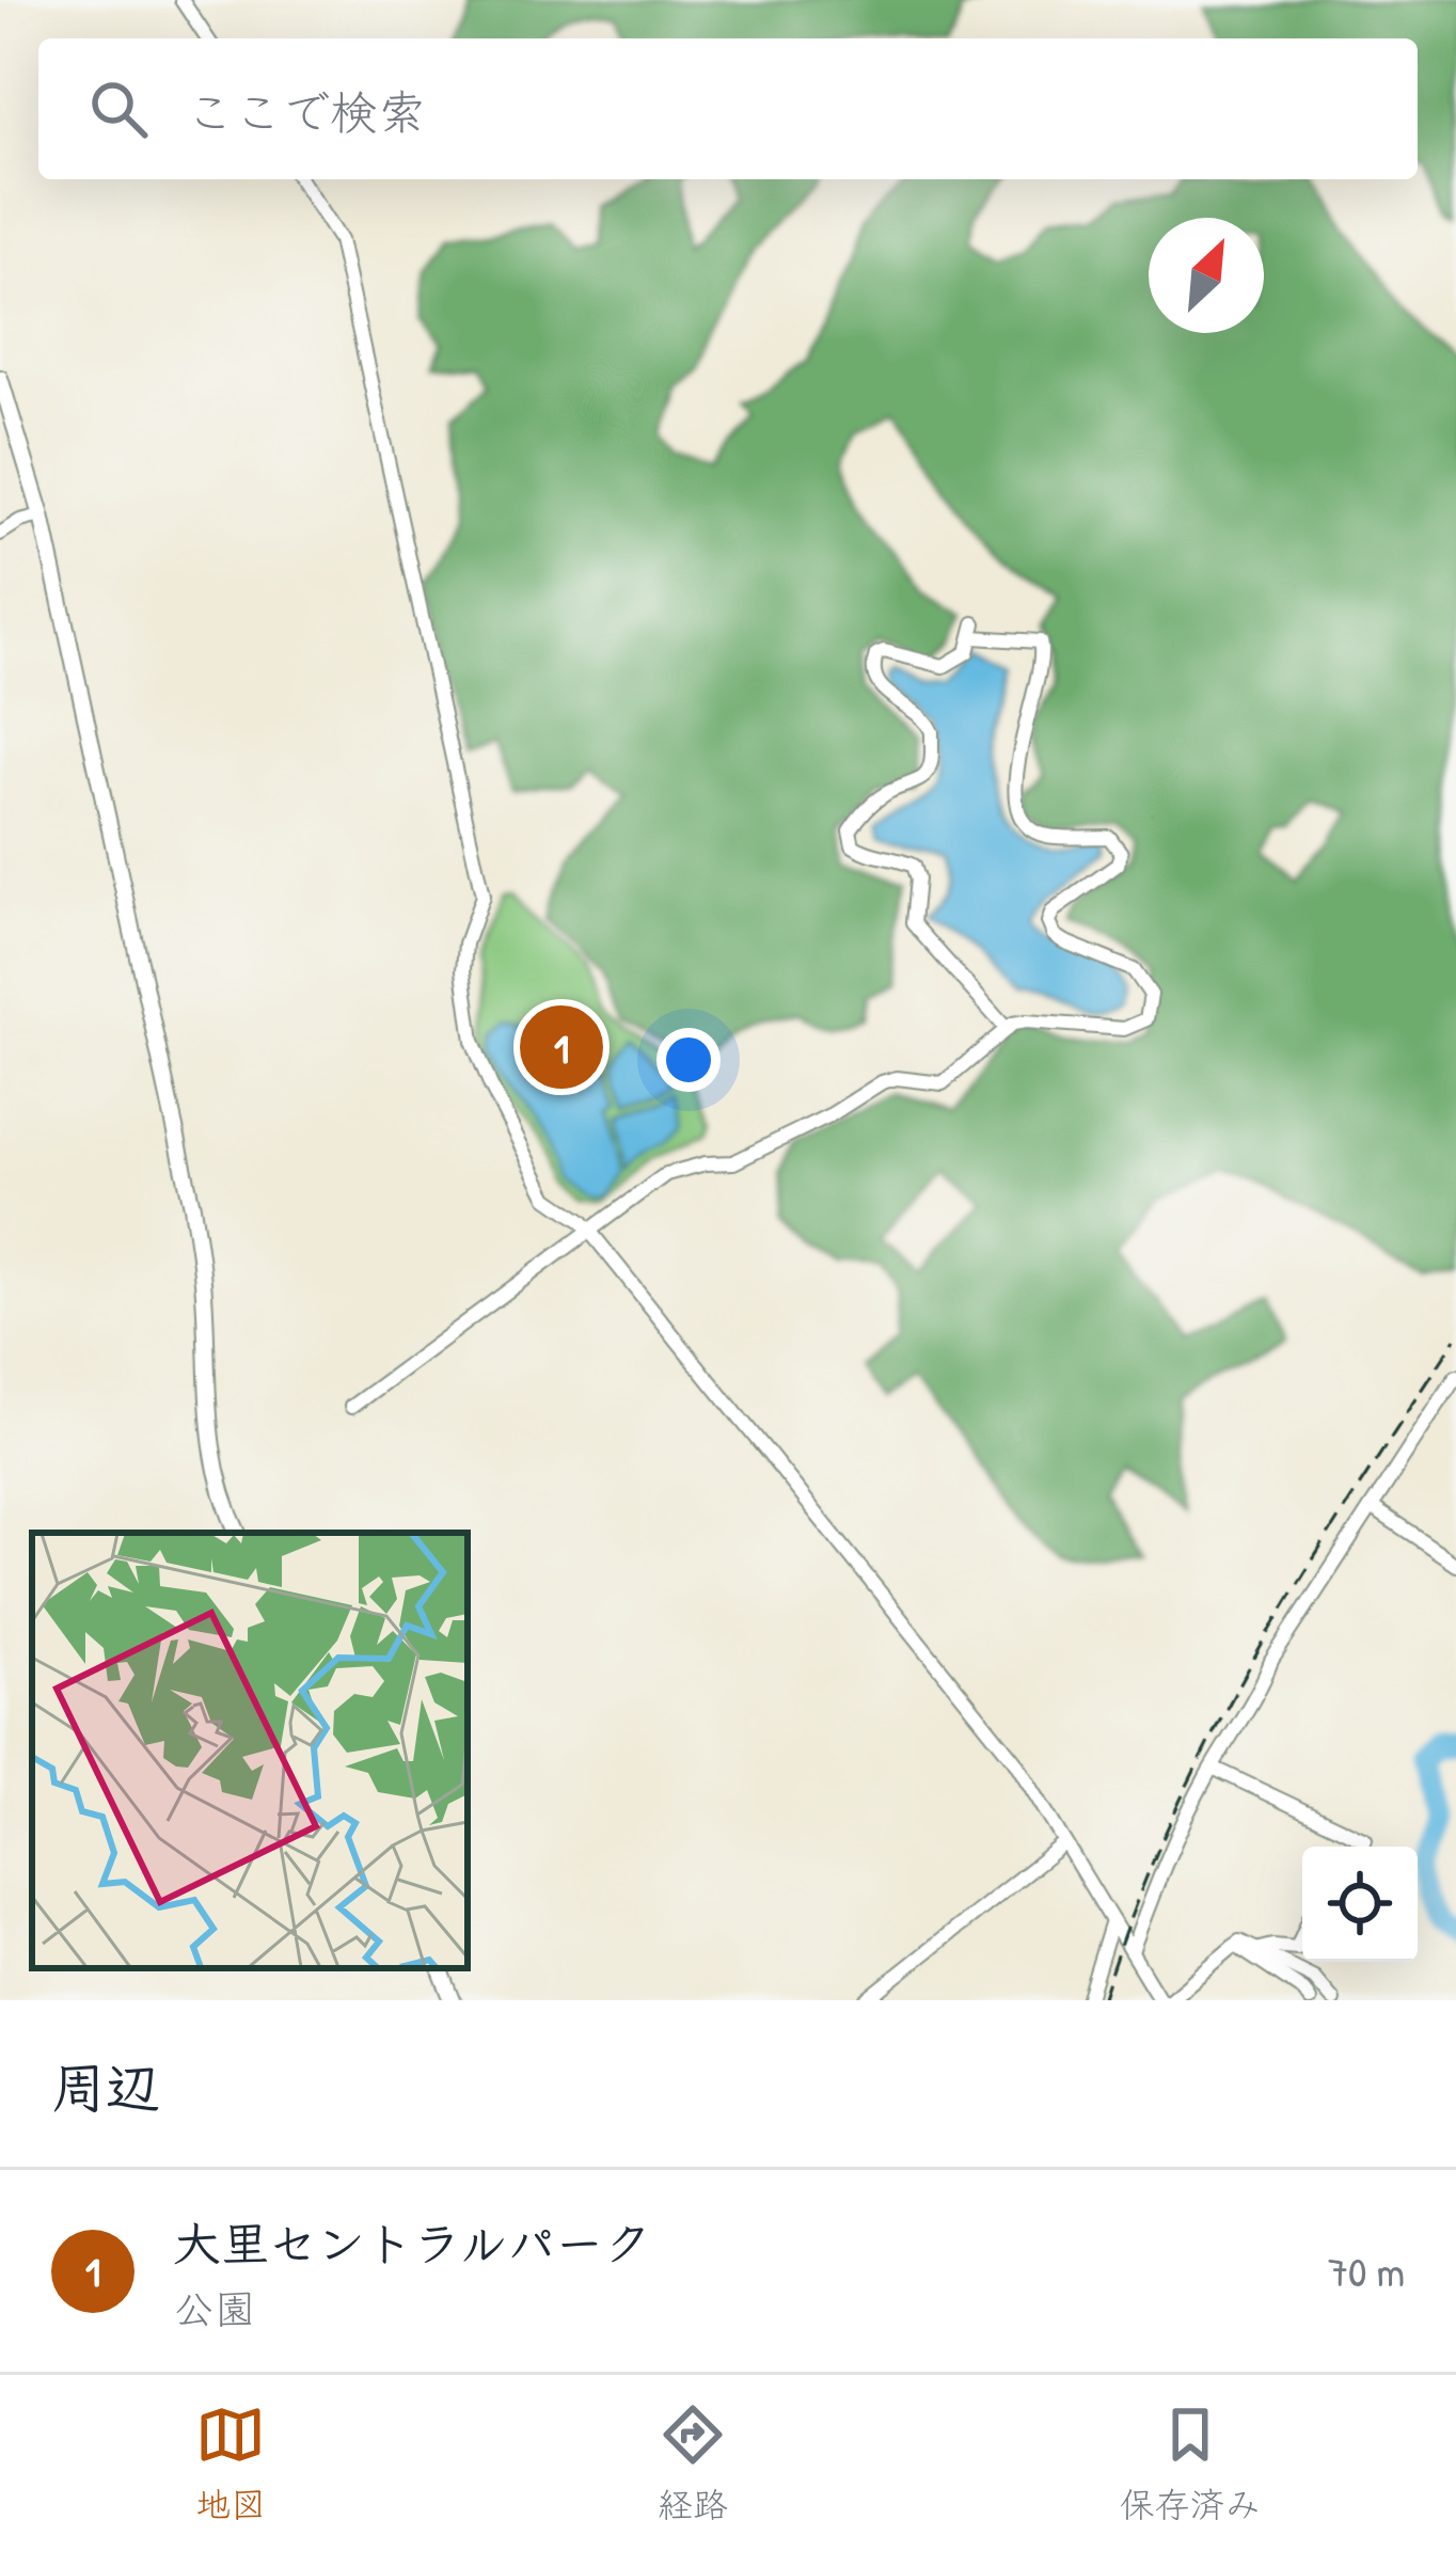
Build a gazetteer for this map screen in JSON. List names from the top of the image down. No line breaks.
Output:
{"north":"top right","page":{"search":"ここで検索","pins":"1","heading":"周辺","list":[{"mark":"1","name":"大里セントラルパーク","note":"公園","value":"70 m"}],"nav":["地図","経路","保存済み"]}}
